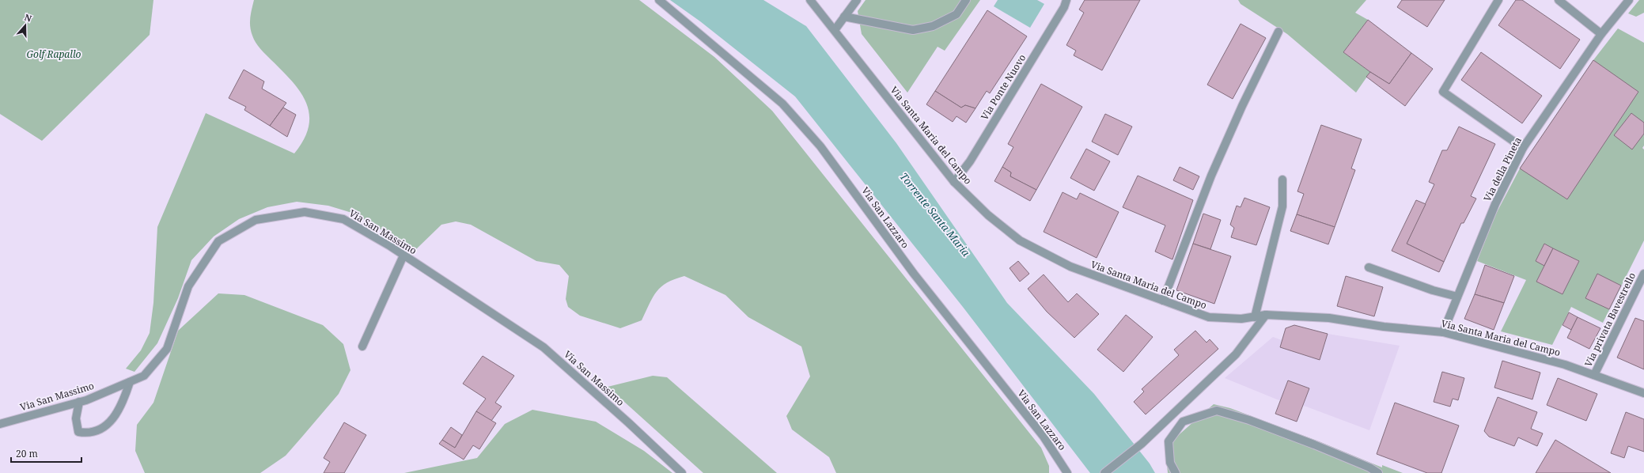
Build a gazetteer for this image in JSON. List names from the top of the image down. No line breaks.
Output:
{"streets":{"street":["Via Ponte Nuovo","Via Santa Maria del Campo","Via della Pineta","Via San Lazzaro","Via San Massimo","Via privata Bavestrello"]},"crossings":[["Via Ponte Nuovo","Via Santa Maria del Campo"],["Via Santa Maria del Campo","Via della Pineta"],["Via Santa Maria del Campo","Via privata Bavestrello"]],"water":["Torrente Santa Maria"],"parks":["Golf Rapallo"],"scale_bar":"20 m","north":"top"}
